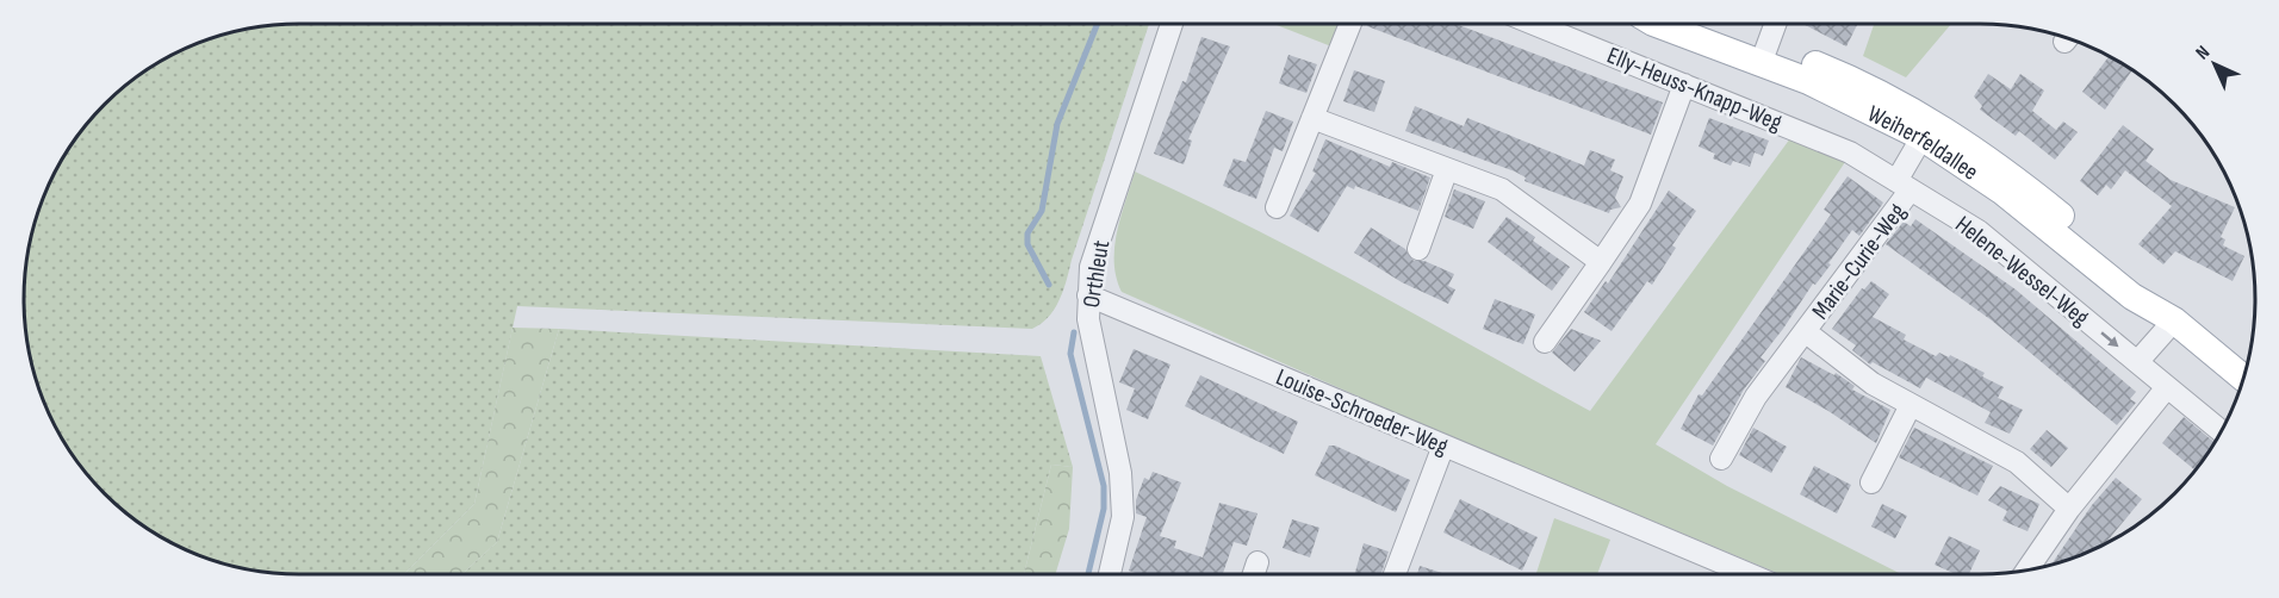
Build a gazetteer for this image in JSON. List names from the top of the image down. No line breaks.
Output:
{"streets":{"main road":["Weiherfeldallee"],"street":["Elly-Heuss-Knapp-Weg","Marie-Curie-Weg","Helene-Wessel-Weg","Orthleut","Louise-Schroeder-Weg"]},"crossings":[["Elly-Heuss-Knapp-Weg","Helene-Wessel-Weg"],["Weiherfeldallee","Marie-Curie-Weg"],["Marie-Curie-Weg","Helene-Wessel-Weg"],["Orthleut","Louise-Schroeder-Weg"]],"one_way":["Helene-Wessel-Weg"],"north":"top left"}
